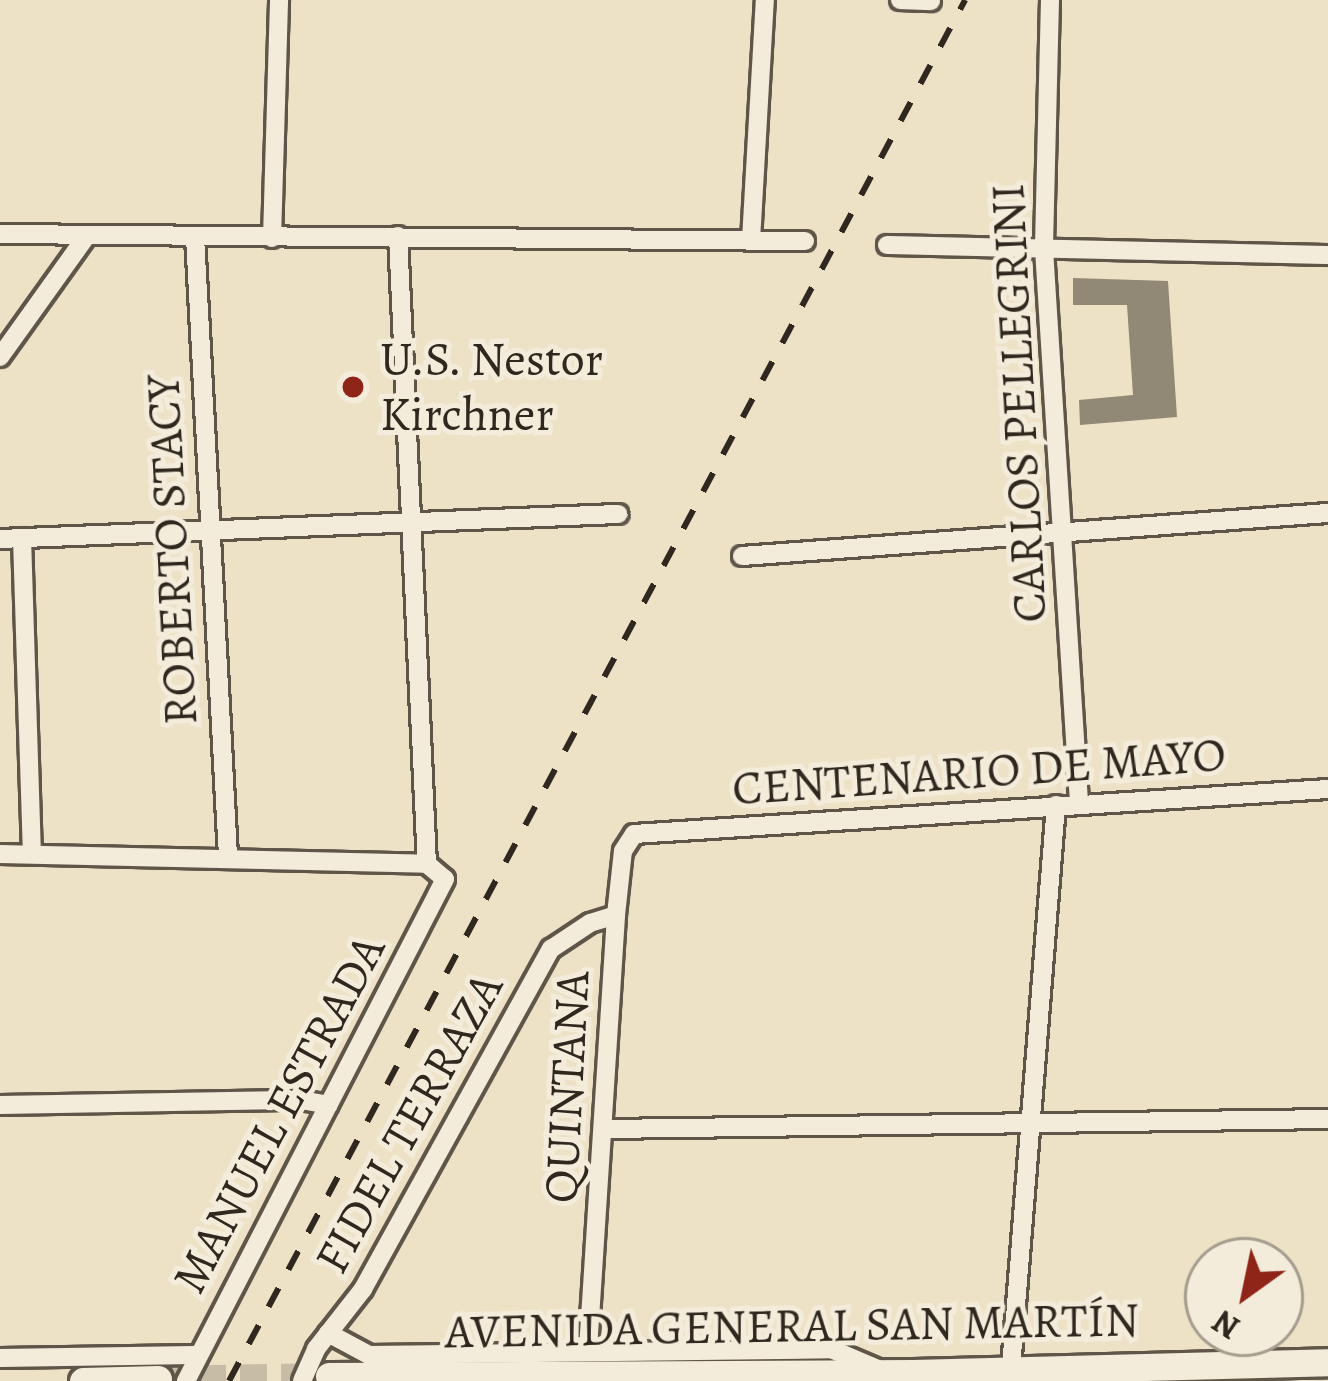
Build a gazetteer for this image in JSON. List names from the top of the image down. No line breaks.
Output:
{"streets":{"main road":["AVENIDA GENERAL SAN MARTÍN"],"street":["CARLOS PELLEGRINI","ROBERTO STACY","CENTENARIO DE MAYO","QUINTANA","MANUEL ESTRADA","FIDEL TERRAZA"]},"crossings":[["CARLOS PELLEGRINI","CENTENARIO DE MAYO"],["CENTENARIO DE MAYO","QUINTANA"],["QUINTANA","FIDEL TERRAZA"],["FIDEL TERRAZA","AVENIDA GENERAL SAN MARTÍN"]],"places":["U.S. Nestor Kirchner"],"north":"bottom left"}
